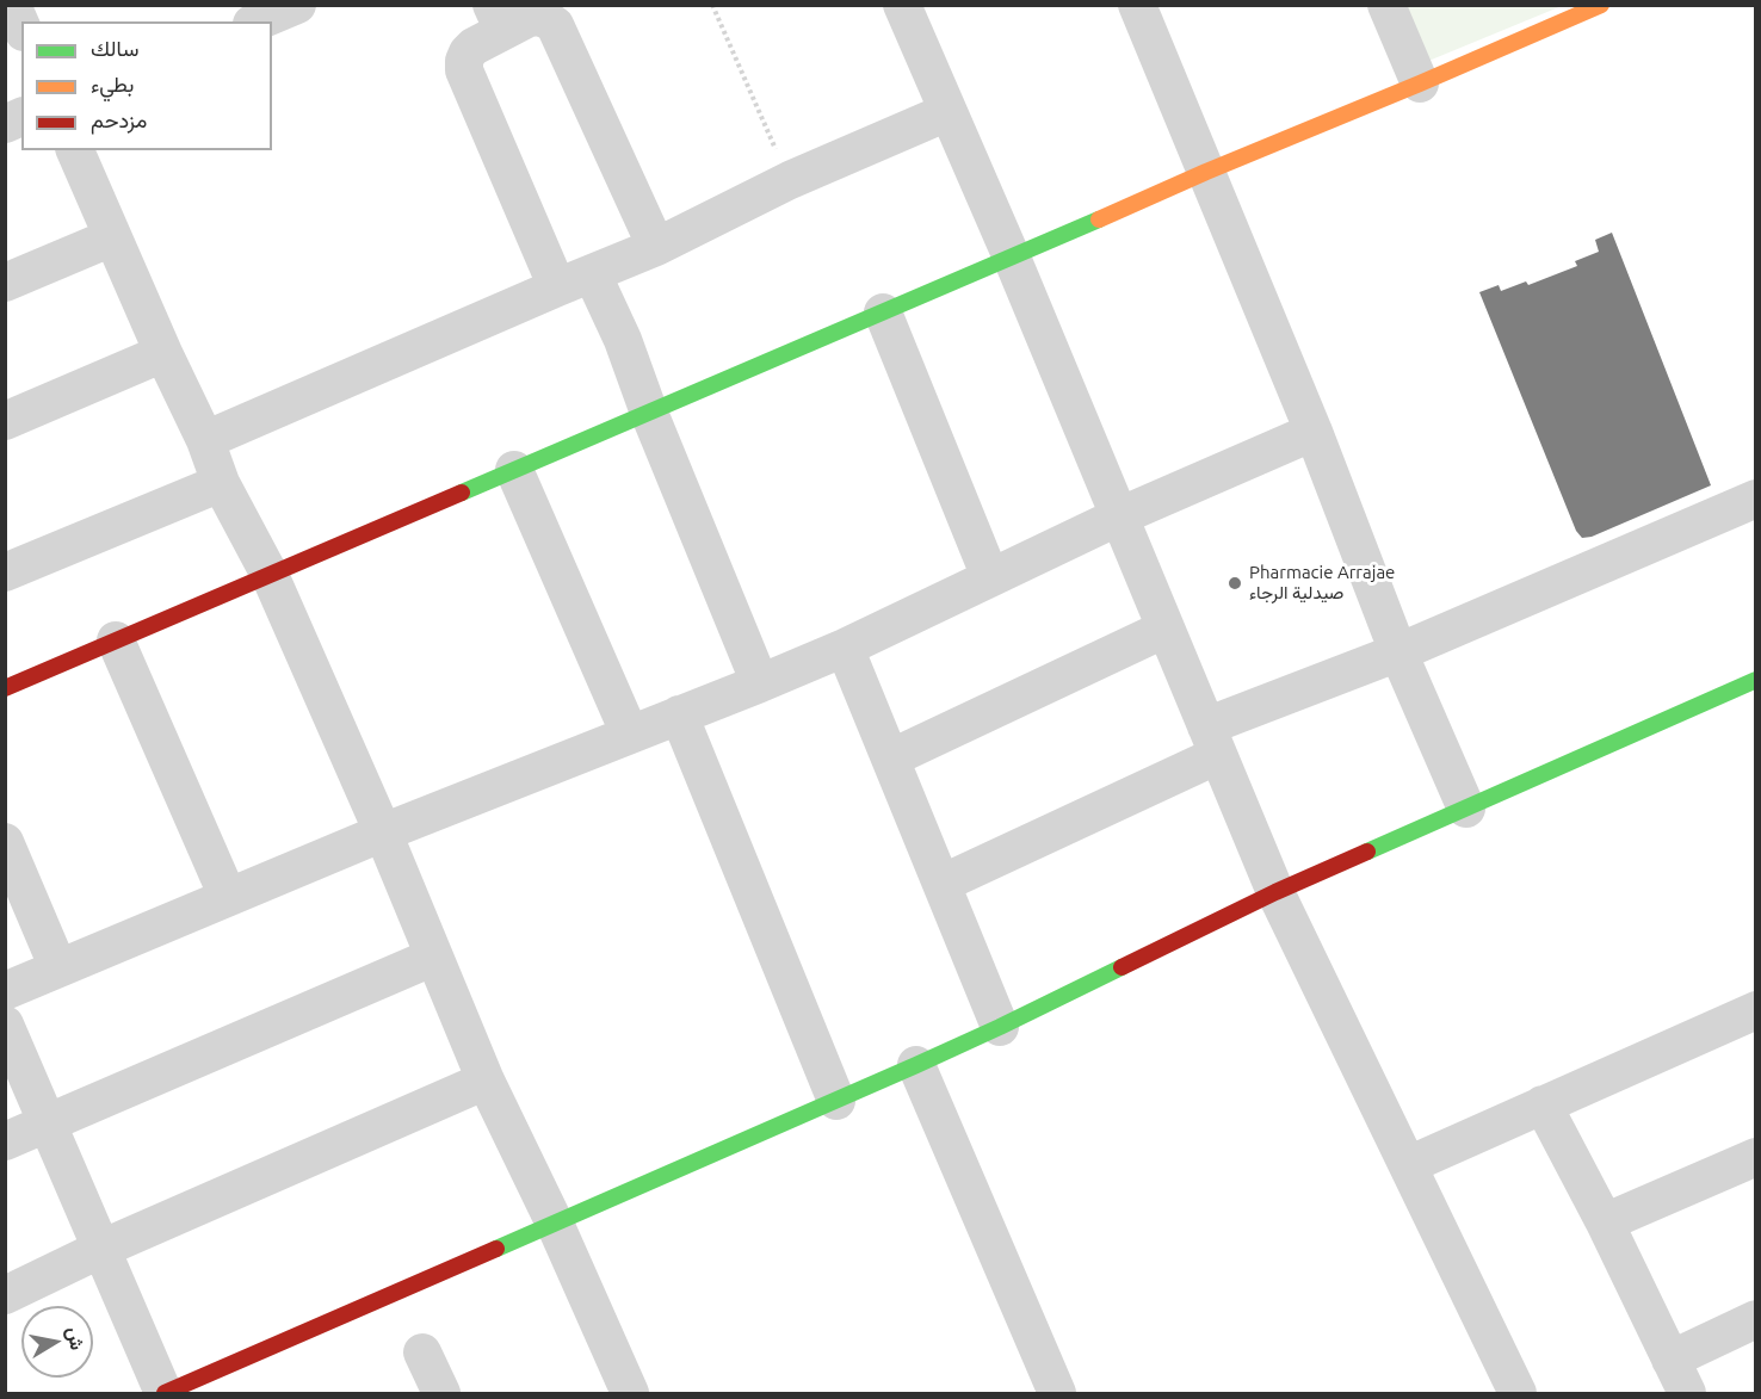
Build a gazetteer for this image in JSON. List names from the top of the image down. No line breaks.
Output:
{"places":["Pharmacie Arrajae صيدلية الرجاء"],"legend":["سالك","بطيء","مزدحم"],"north":"right"}
